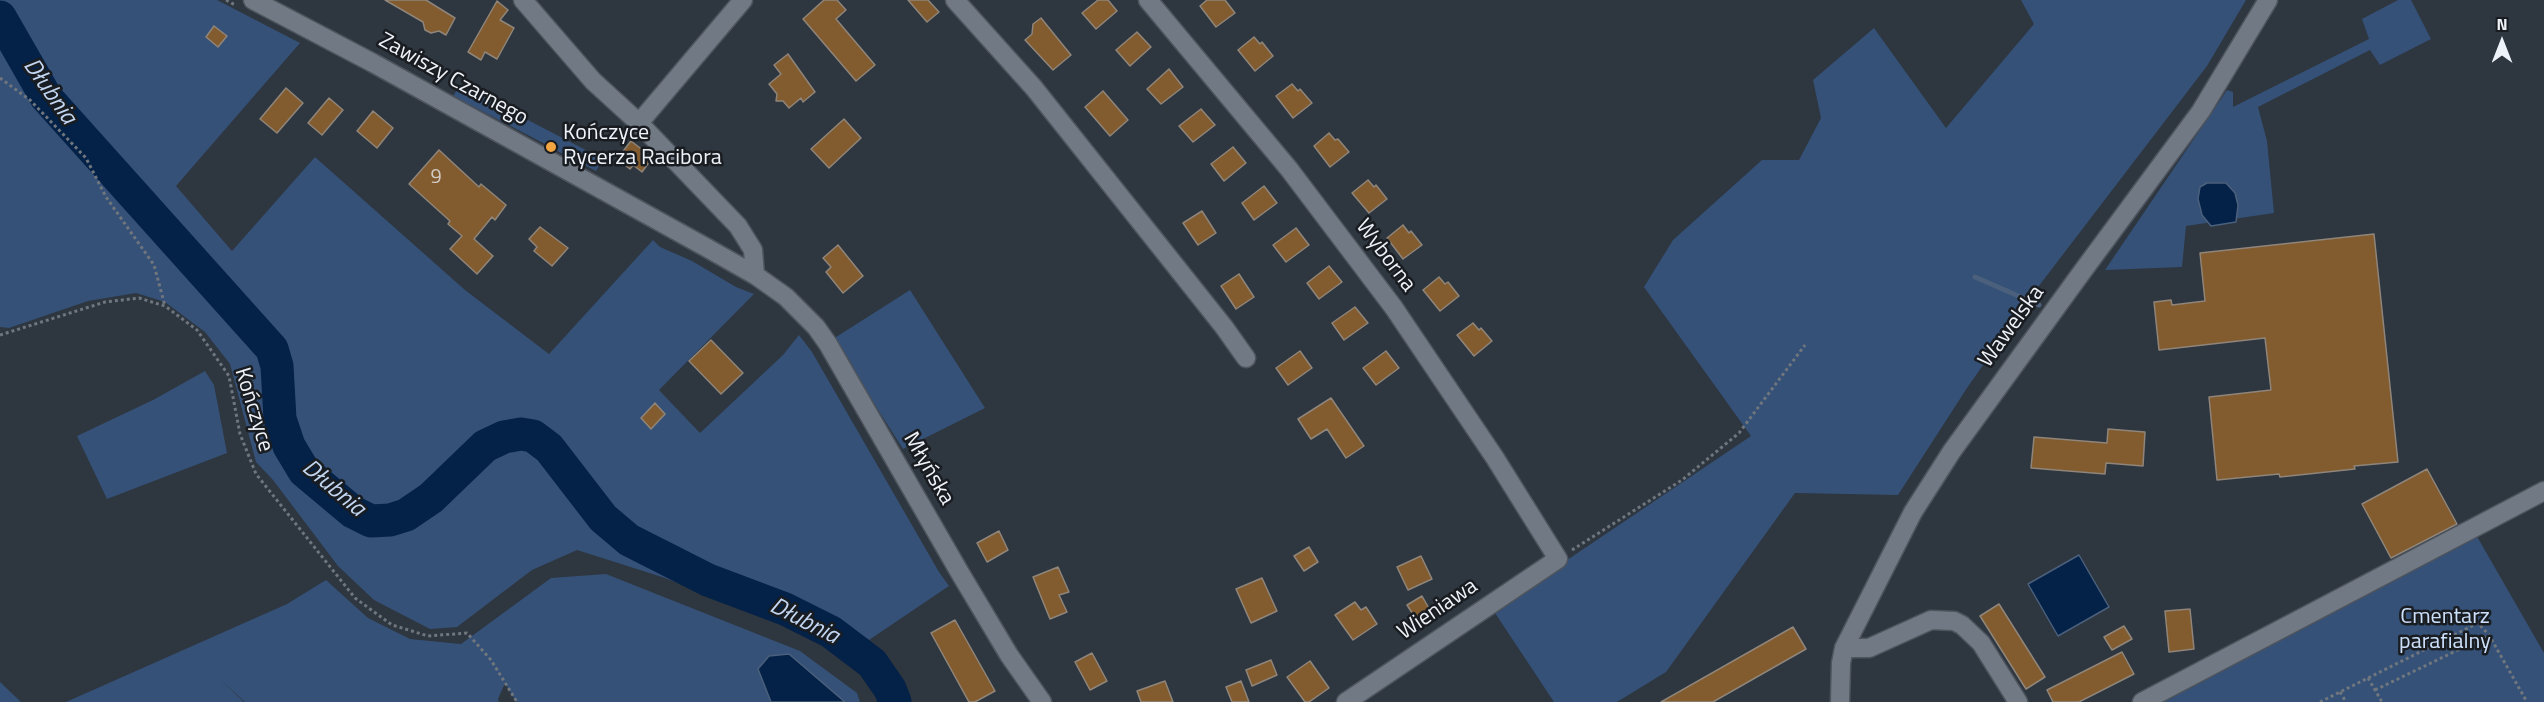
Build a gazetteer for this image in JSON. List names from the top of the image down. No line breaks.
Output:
{"streets":{"street":["Zawiszy Czarnego","Wyborna","Wawelska","Młyńska","Wieniawa"],"path":["Kończyce"]},"crossings":[["Zawiszy Czarnego","Młyńska"],["Wyborna","Wieniawa"]],"water":["Dłubnia"],"parks":["Cmentarz parafialny"],"places":["Kończyce Rycerza Racibora"],"house_numbers":["9"],"north":"top"}
